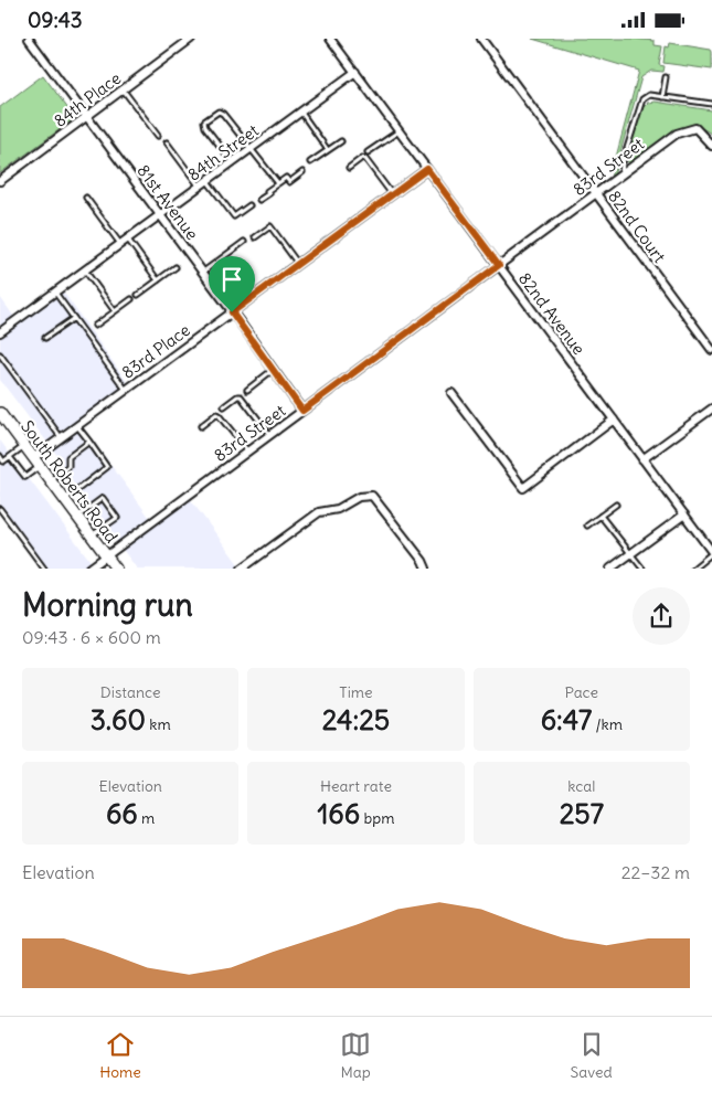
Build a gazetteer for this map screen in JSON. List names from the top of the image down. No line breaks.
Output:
{"streets":{"street":["84th Place","84th Street","83rd Street","81st Avenue","82nd Court","82nd Avenue","83rd Place","South Roberts Road"]},"crossings":[["84th Place","81st Avenue"],["84th Street","81st Avenue"],["84th Street","82nd Avenue"],["83rd Street","81st Avenue"],["83rd Street","82nd Court"],["83rd Street","82nd Avenue"],["83rd Street","South Roberts Road"],["81st Avenue","83rd Place"],["82nd Avenue","83rd Place"],["83rd Place","South Roberts Road"]],"page":{"status":"09:43","heading":["Morning run","09:43 · 6 × 600 m"],"stats":[["Distance","3.60 km"],["Time","24:25"],["Pace","6:47 /km"],["Elevation","66 m"],["Heart rate","166 bpm"],["kcal","257"]],"chart":["Elevation","22–32 m"],"tabs":["Home","Map","Saved"]}}
